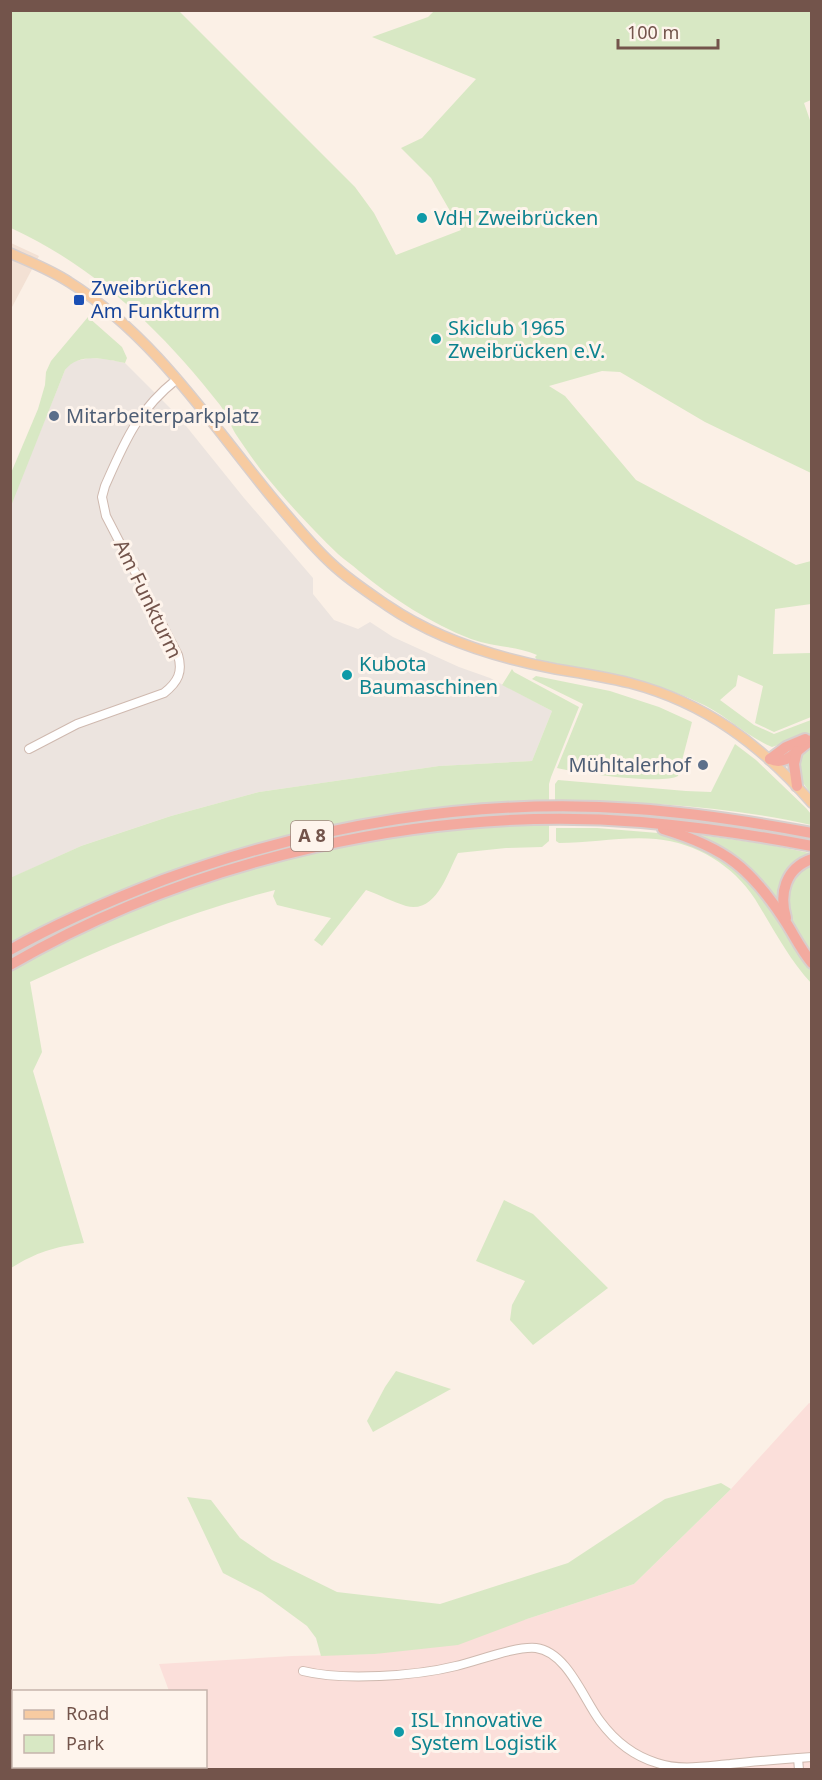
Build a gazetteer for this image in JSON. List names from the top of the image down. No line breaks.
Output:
{"streets":{"highway":["A 8"],"street":["Am Funkturm"]},"places":{"other":["VdH Zweibrücken","Skiclub 1965 Zweibrücken e.V.","Mitarbeiterparkplatz","Kubota Baumaschinen","Mühltalerhof","ISL Innovative System Logistik"],"transit":["Zweibrücken Am Funkturm"]},"legend":["Road","Park"],"scale_bar":"100 m"}
